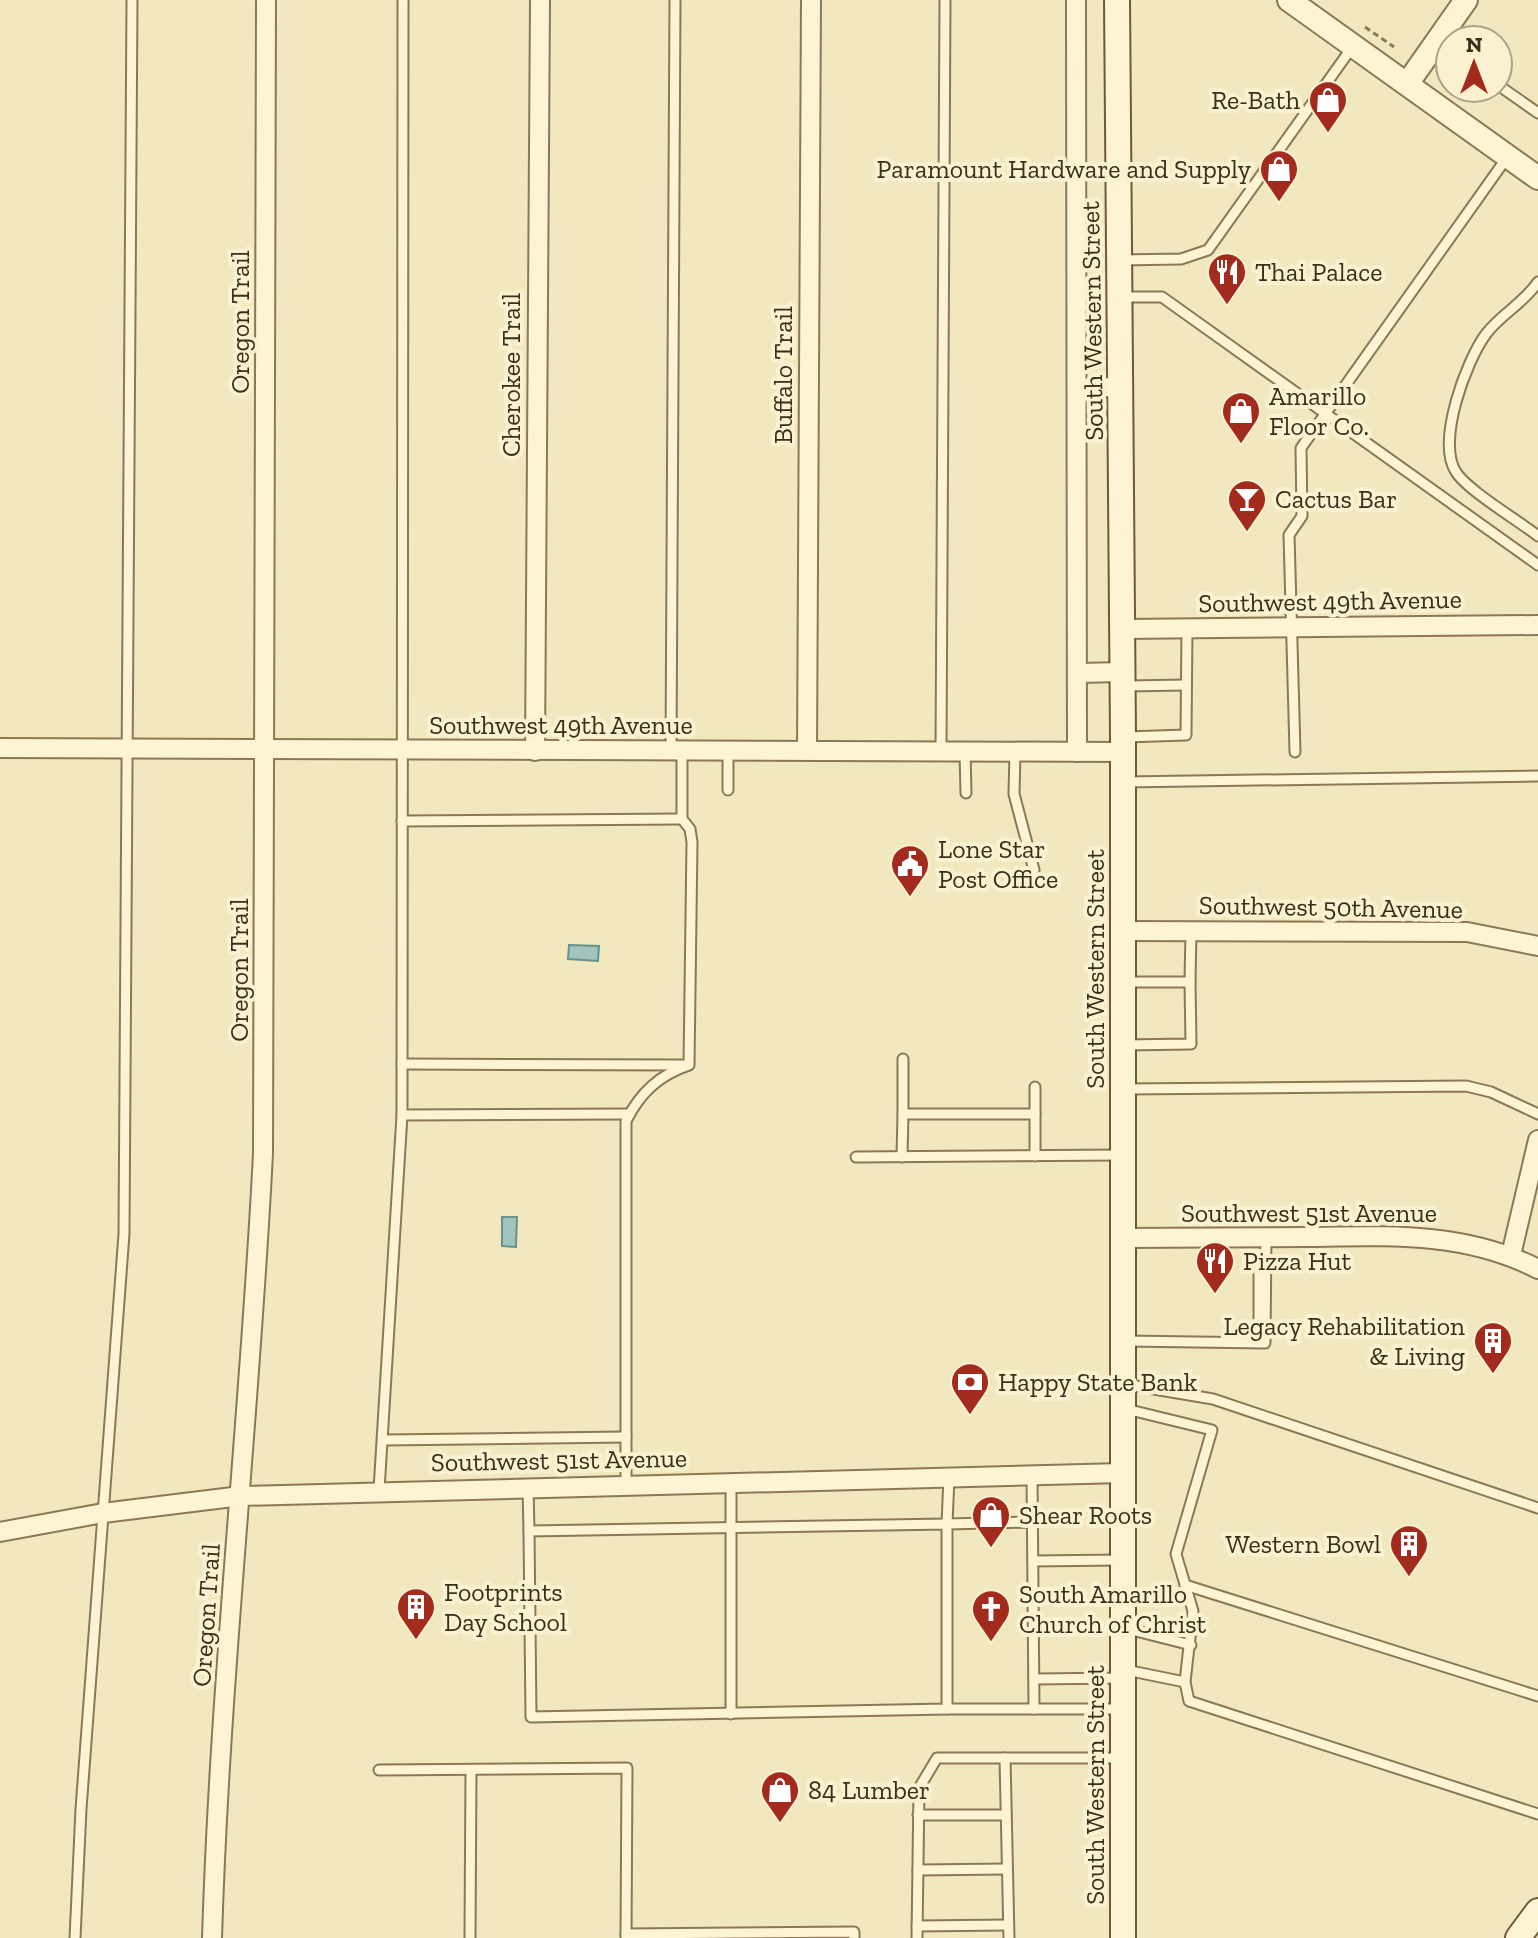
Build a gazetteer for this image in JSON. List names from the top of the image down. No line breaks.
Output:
{"streets":{"main road":["South Western Street"],"street":["Oregon Trail","Cherokee Trail","Buffalo Trail","Southwest 49th Avenue","Southwest 50th Avenue","Southwest 51st Avenue"]},"crossings":[["South Western Street","Southwest 49th Avenue"],["South Western Street","Southwest 50th Avenue"],["South Western Street","Southwest 51st Avenue"],["Oregon Trail","Southwest 49th Avenue"],["Oregon Trail","Southwest 51st Avenue"],["Cherokee Trail","Southwest 49th Avenue"],["Buffalo Trail","Southwest 49th Avenue"]],"places":{"shop":["Re-Bath","Paramount Hardware and Supply","Amarillo Floor Co.","Shear Roots","84 Lumber"],"restaurant":["Thai Palace","Pizza Hut"],"bar":["Cactus Bar"],"public building":["Lone Star Post Office"],"building":["Legacy Rehabilitation & Living","Western Bowl","Footprints Day School"],"bank":["Happy State Bank"],"church":["South Amarillo Church of Christ"]},"north":"top"}
